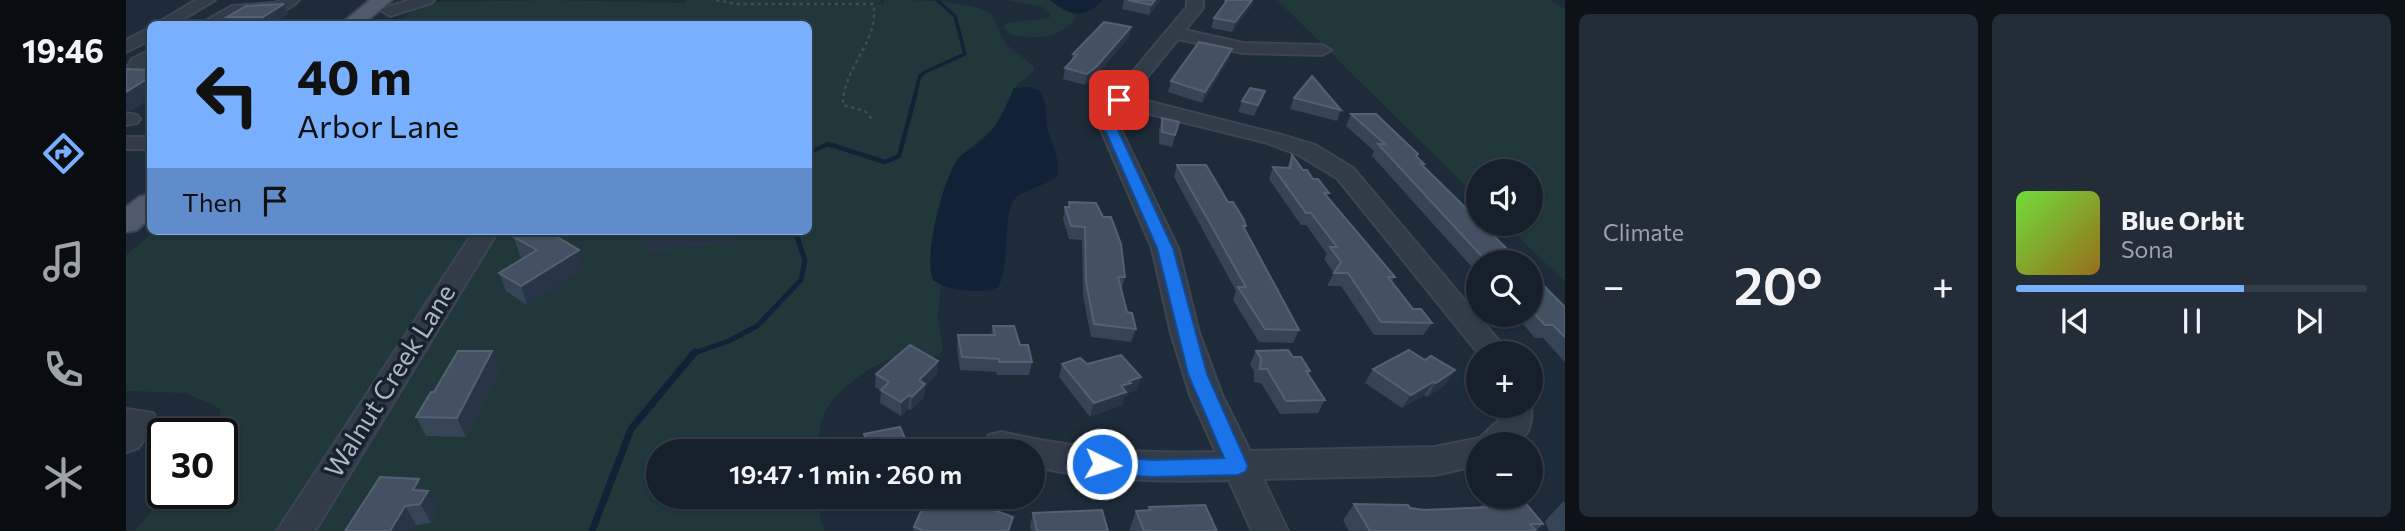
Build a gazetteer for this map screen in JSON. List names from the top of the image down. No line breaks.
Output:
{"streets":{"street":["Walnut Creek Lane"]},"page":{"tabs":"19:46","tile":"Climate","turn":["40 m","Arbor Lane"],"map_buttons":["+","−"],"then":"Then","song":["Blue Orbit","Sona"],"heat":["−","20°","+"],"limit":"30","trip":"19:47 · 1 min · 260 m"}}
